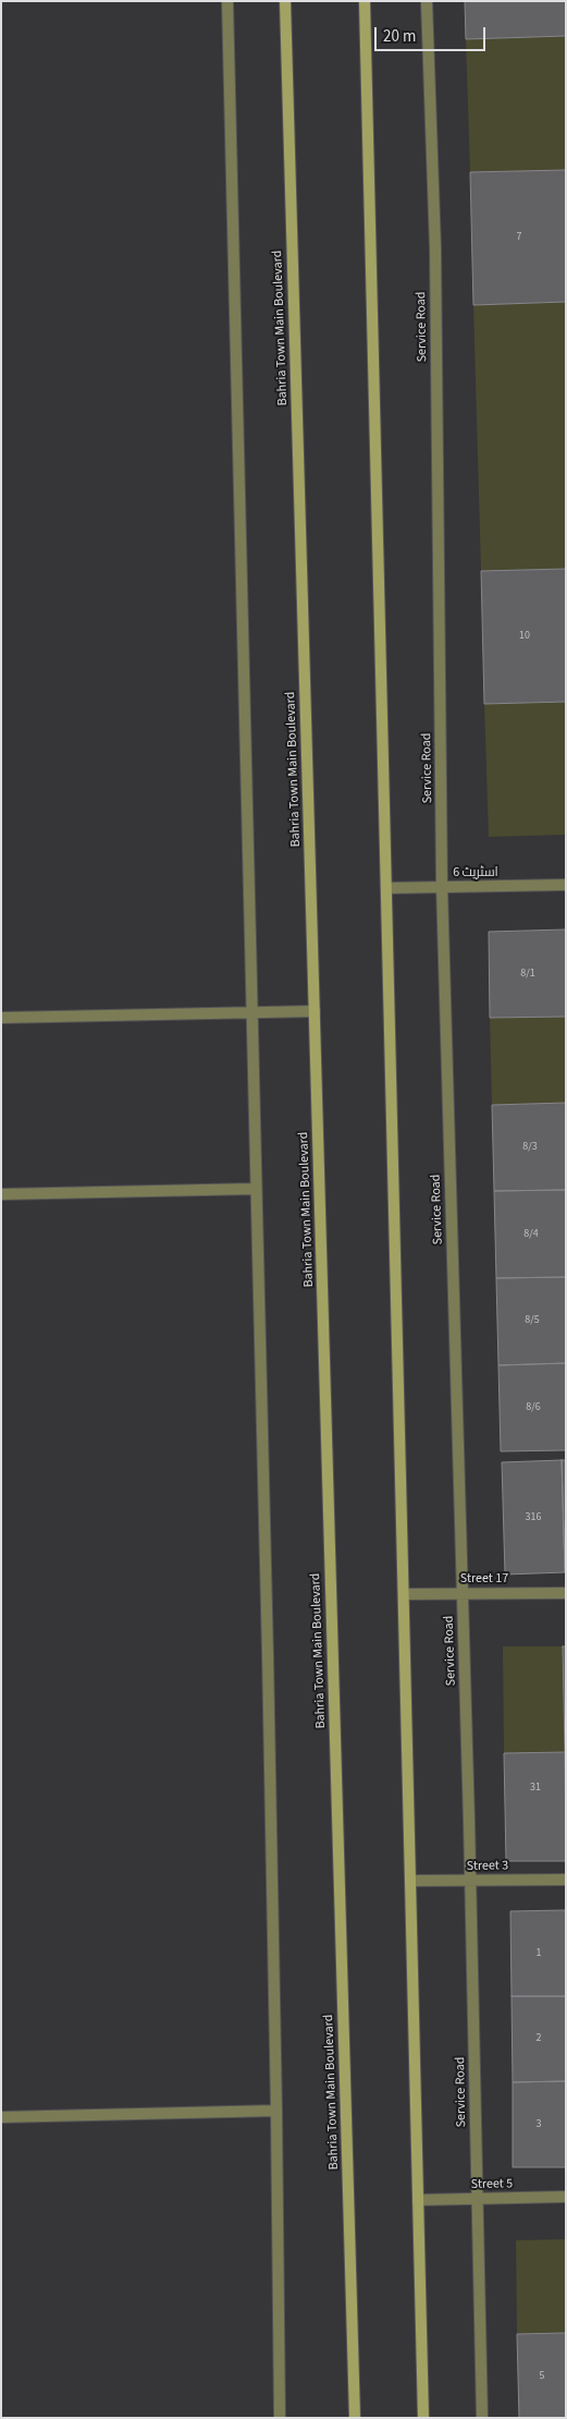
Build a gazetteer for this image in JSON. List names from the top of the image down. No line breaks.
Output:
{"streets":{"main road":["Bahria Town Main Boulevard"],"street":["Service Road","اسٹریٹ 6","Street 17","Street 3","Street 5"]},"crossings":[["Service Road","اسٹریٹ 6"],["Service Road","Street 17"],["Service Road","Street 3"],["Service Road","Street 5"]],"house_numbers":["7","10","8/1","8/3","8/4","8/5","8/6","316","31","1","2","3","5"],"scale_bar":"20 m"}
